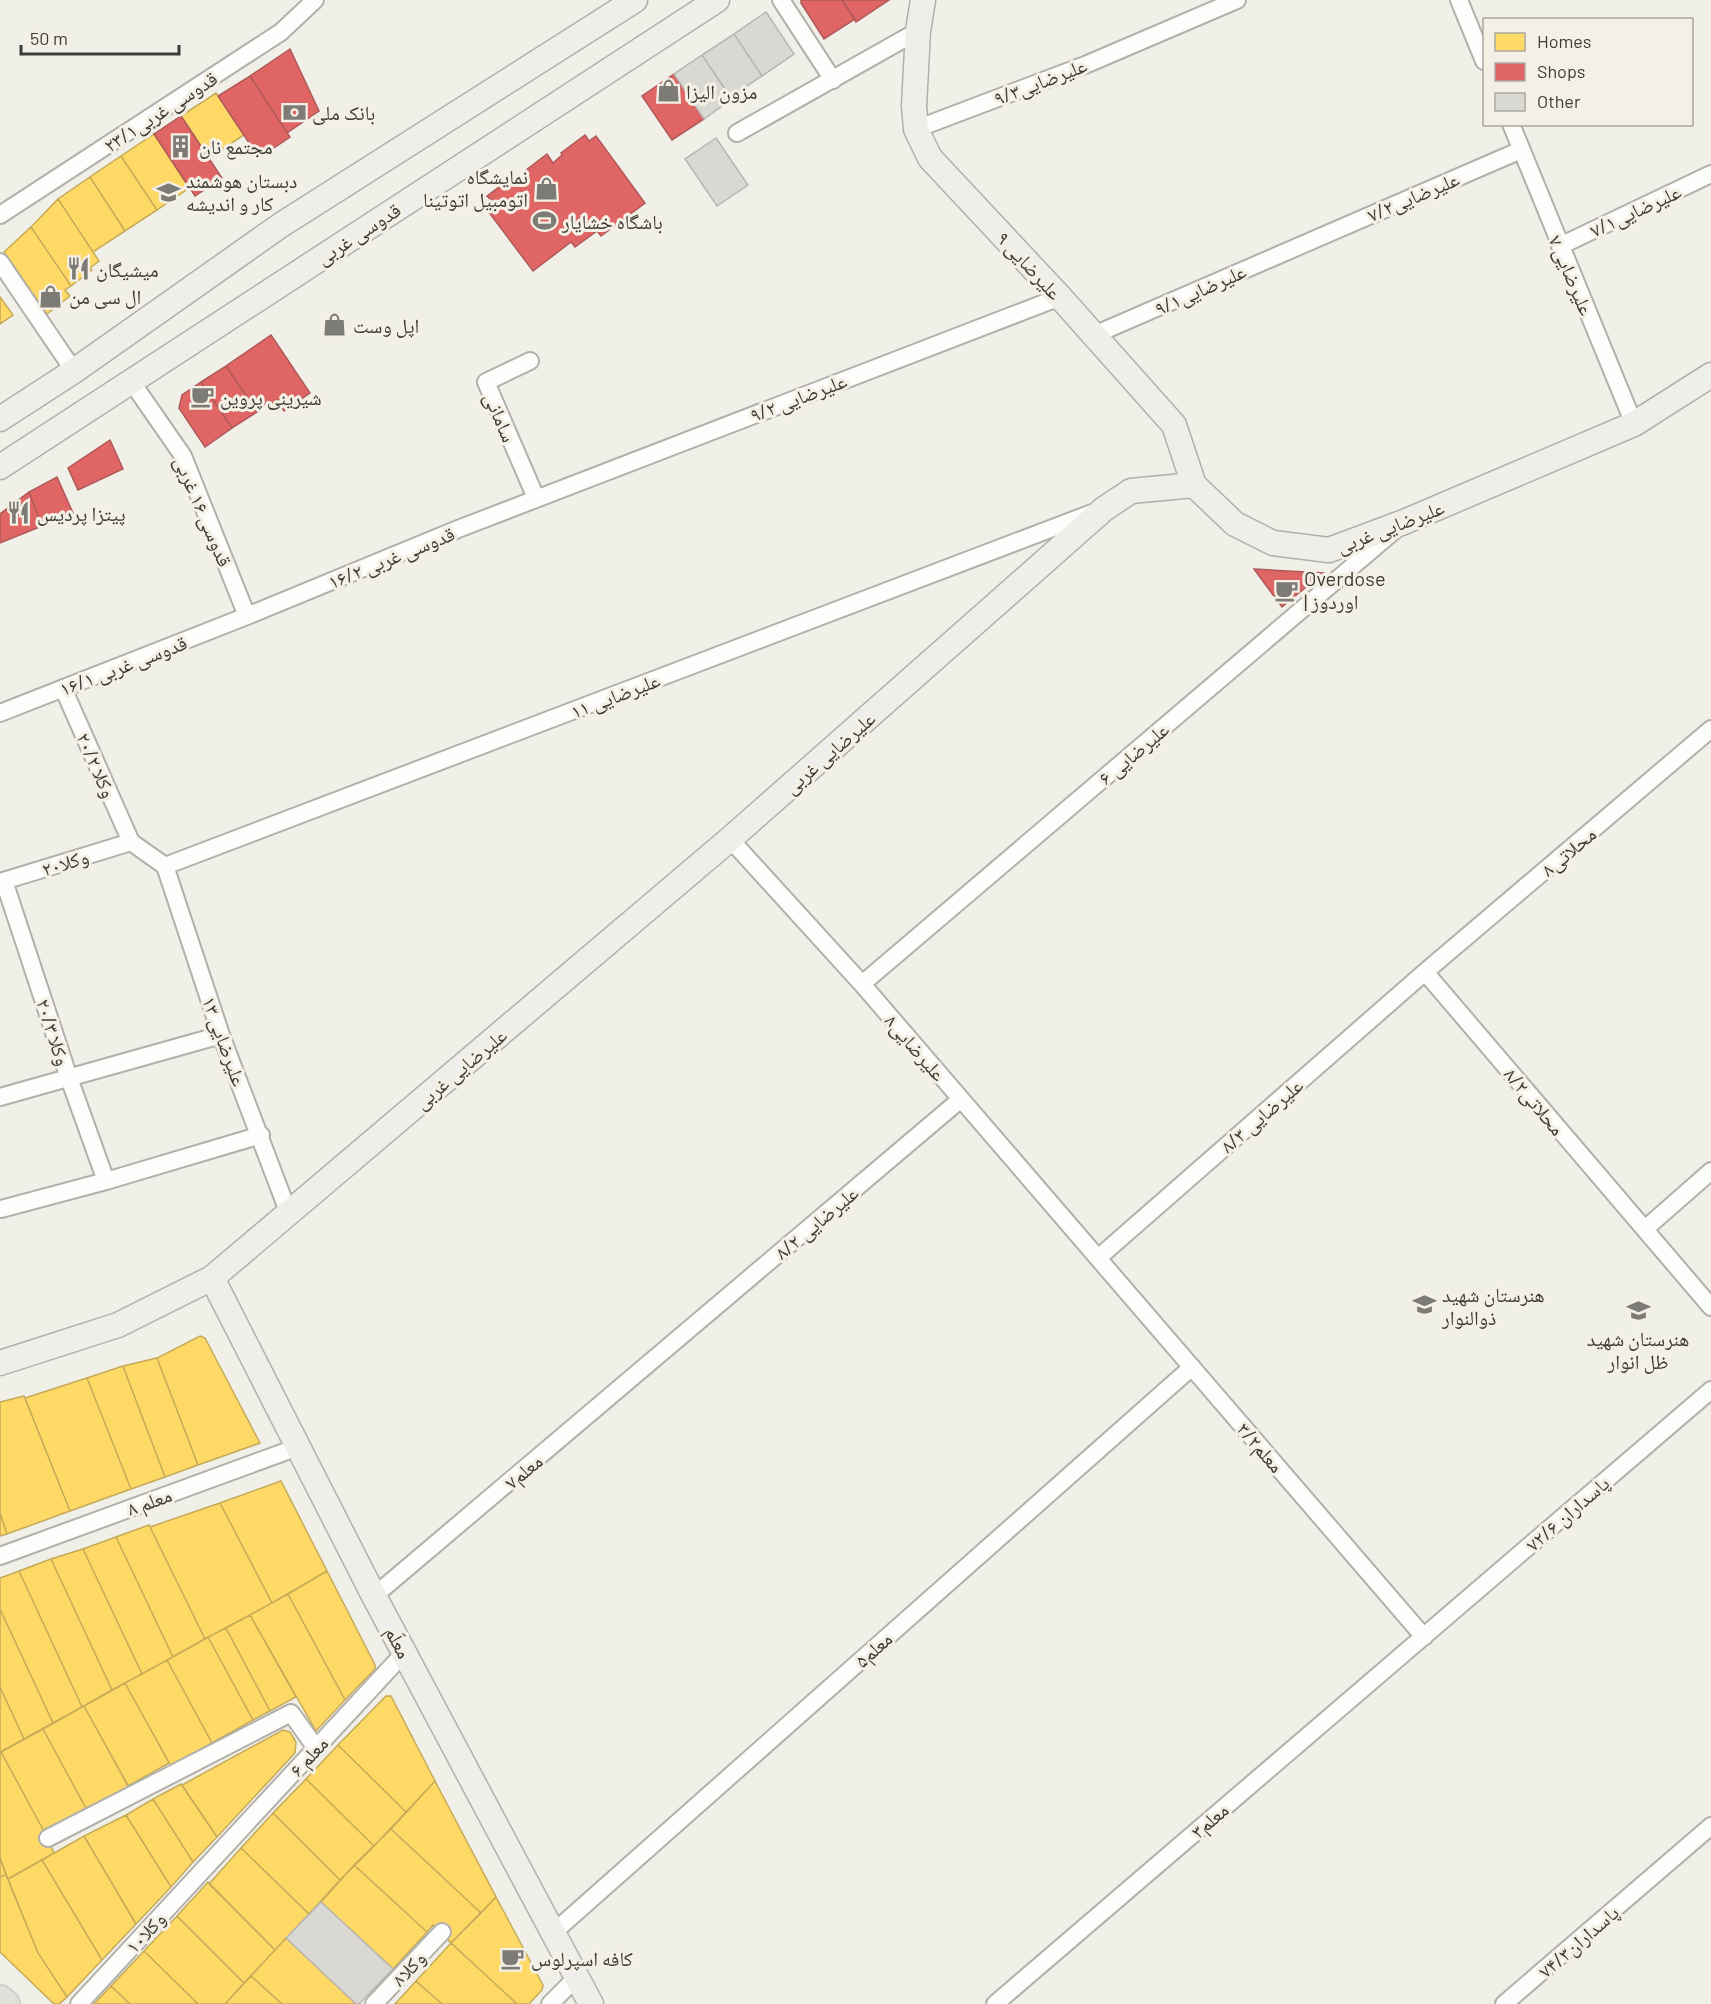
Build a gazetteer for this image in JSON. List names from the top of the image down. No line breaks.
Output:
{"streets":{"street":["علیرضایی۹/۳","قدوسی غربی۲۳/۱","علیرضایی۷/۲","علیرضایی۷/۱","قدوسی غربی","۹ علیرضایی","۷ علیرضایی","علیرضایی۹/۱","۹/۲ علیرضایی","سامانی","قدوسی ۱۶ غربی","علیرضایی غربی","۱۶/۲ قدوسی غربی","۱۶/۱ قدوسی غربی","۱۱ علیرضایی","۶ علیرضایی","وکلا ۲۰/۲","محلاتی۸","وکلا۲۰","وکلا ۲۰/۳","۱۳ علیرضایی","علیرضایی۸","محلاتی۸/۲","۸/۳ علیرضایی","علیرضایی ۸/۲","معلم۳/۲","معلم۷","۸ معلم","۷۲/۶ پاسداران","معلّم","معلم۵","۶ معلم","معلم۳","وکلا۱۰","پاسداران۷۴/۳","وکلا۸"]},"crossings":[["علیرضایی۹/۳","۹ علیرضایی"],["علیرضایی۷/۲","۷ علیرضایی"],["علیرضایی۷/۲","علیرضایی۹/۱"],["علیرضایی۷/۱","۷ علیرضایی"],["قدوسی غربی","قدوسی ۱۶ غربی"],["۹ علیرضایی","علیرضایی۹/۱"],["۹ علیرضایی","۹/۲ علیرضایی"],["۹ علیرضایی","علیرضایی غربی"],["۷ علیرضایی","علیرضایی غربی"],["۹/۲ علیرضایی","سامانی"],["۹/۲ علیرضایی","۱۶/۲ قدوسی غربی"],["سامانی","۱۶/۲ قدوسی غربی"],["قدوسی ۱۶ غربی","۱۶/۲ قدوسی غربی"],["قدوسی ۱۶ غربی","۱۶/۱ قدوسی غربی"],["علیرضایی غربی","۱۱ علیرضایی"],["علیرضایی غربی","۶ علیرضایی"],["علیرضایی غربی","۱۳ علیرضایی"],["علیرضایی غربی","علیرضایی۸"],["علیرضایی غربی","معلّم"],["۱۶/۲ قدوسی غربی","۱۶/۱ قدوسی غربی"],["۱۶/۱ قدوسی غربی","وکلا ۲۰/۲"],["۱۱ علیرضایی","۱۳ علیرضایی"],["۶ علیرضایی","علیرضایی۸"],["وکلا ۲۰/۲","وکلا۲۰"],["محلاتی۸","محلاتی۸/۲"],["محلاتی۸","۸/۳ علیرضایی"],["وکلا۲۰","وکلا ۲۰/۳"],["علیرضایی۸","۸/۳ علیرضایی"],["علیرضایی۸","علیرضایی ۸/۲"],["علیرضایی۸","معلم۳/۲"],["محلاتی۸/۲","۸/۳ علیرضایی"],["۸/۳ علیرضایی","معلم۳/۲"],["علیرضایی ۸/۲","معلم۷"],["معلم۳/۲","۷۲/۶ پاسداران"],["معلم۳/۲","معلم۵"],["معلم۳/۲","معلم۳"],["معلم۷","معلّم"],["۸ معلم","معلّم"],["۷۲/۶ پاسداران","معلم۳"],["معلّم","معلم۵"],["معلّم","۶ معلم"],["۶ معلم","وکلا۱۰"]],"places":{"shop":["مزون الیزا","نمایشگاه اتومبیل اتوتینا","ال سی من","اپل وست"],"bank":["بانک ملی"],"building":["مجتمع نان"],"school or university":["دبستان هوشمند کار و اندیشه","هنرستان شهید ذوالنوار","هنرستان شهید ظل انوار"],"sports":["باشگاه خشایار"],"restaurant":["میشیگان","پیتزا پردیس"],"cafe":["شیرینی پروین","Overdose | اوردوز","کافه اسپرلوس"]},"legend":["Homes","Shops","Other"],"scale_bar":"50 m"}
